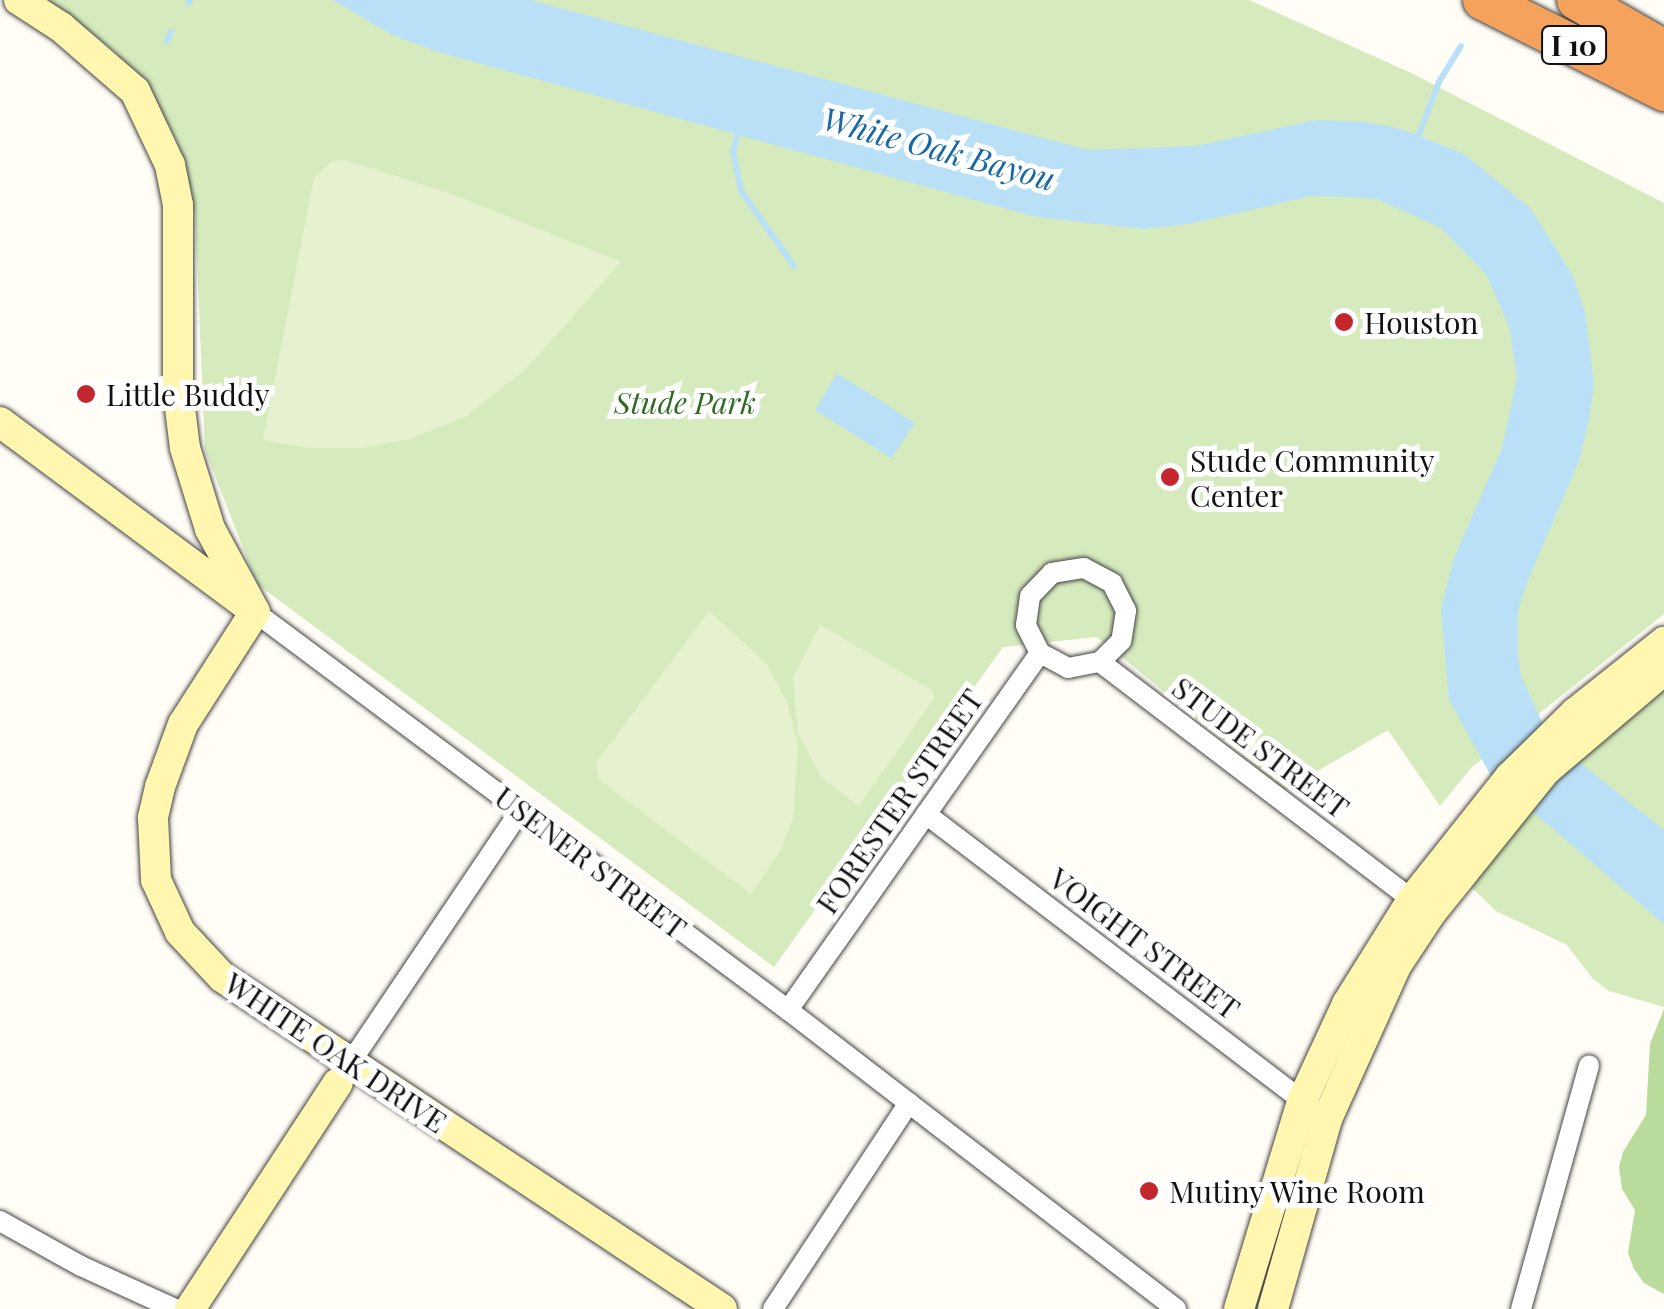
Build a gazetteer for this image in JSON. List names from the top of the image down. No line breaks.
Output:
{"streets":{"highway":["I 10"],"main road":["USENER STREET","WHITE OAK DRIVE"],"street":["STUDE STREET","FORESTER STREET","VOIGHT STREET"]},"crossings":[["STUDE STREET","FORESTER STREET"],["FORESTER STREET","USENER STREET"],["FORESTER STREET","VOIGHT STREET"],["USENER STREET","WHITE OAK DRIVE"]],"water":["White Oak Bayou"],"parks":["Stude Park"],"places":["Houston","Little Buddy","Stude Community Center","Mutiny Wine Room"]}
